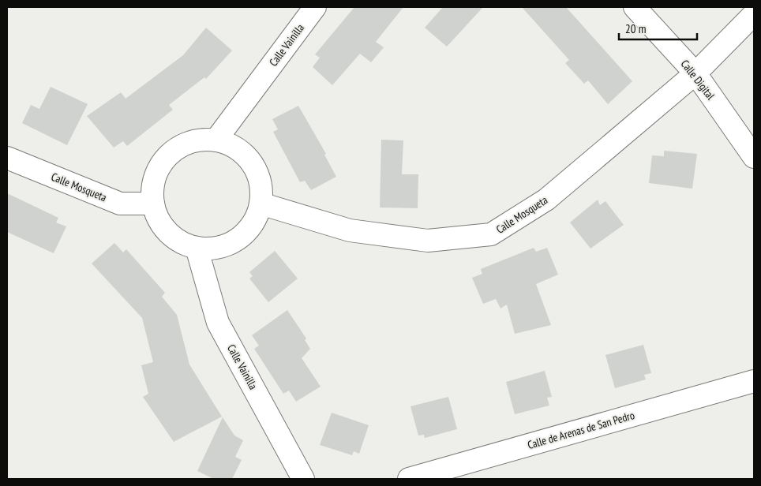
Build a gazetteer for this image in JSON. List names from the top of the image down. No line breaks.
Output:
{"streets":{"street":["Calle Vainilla","Calle Digital","Calle Mosqueta","Calle de Arenas de San Pedro"]},"crossings":[["Calle Vainilla","Calle Mosqueta"],["Calle Digital","Calle Mosqueta"]],"scale_bar":"20 m"}
